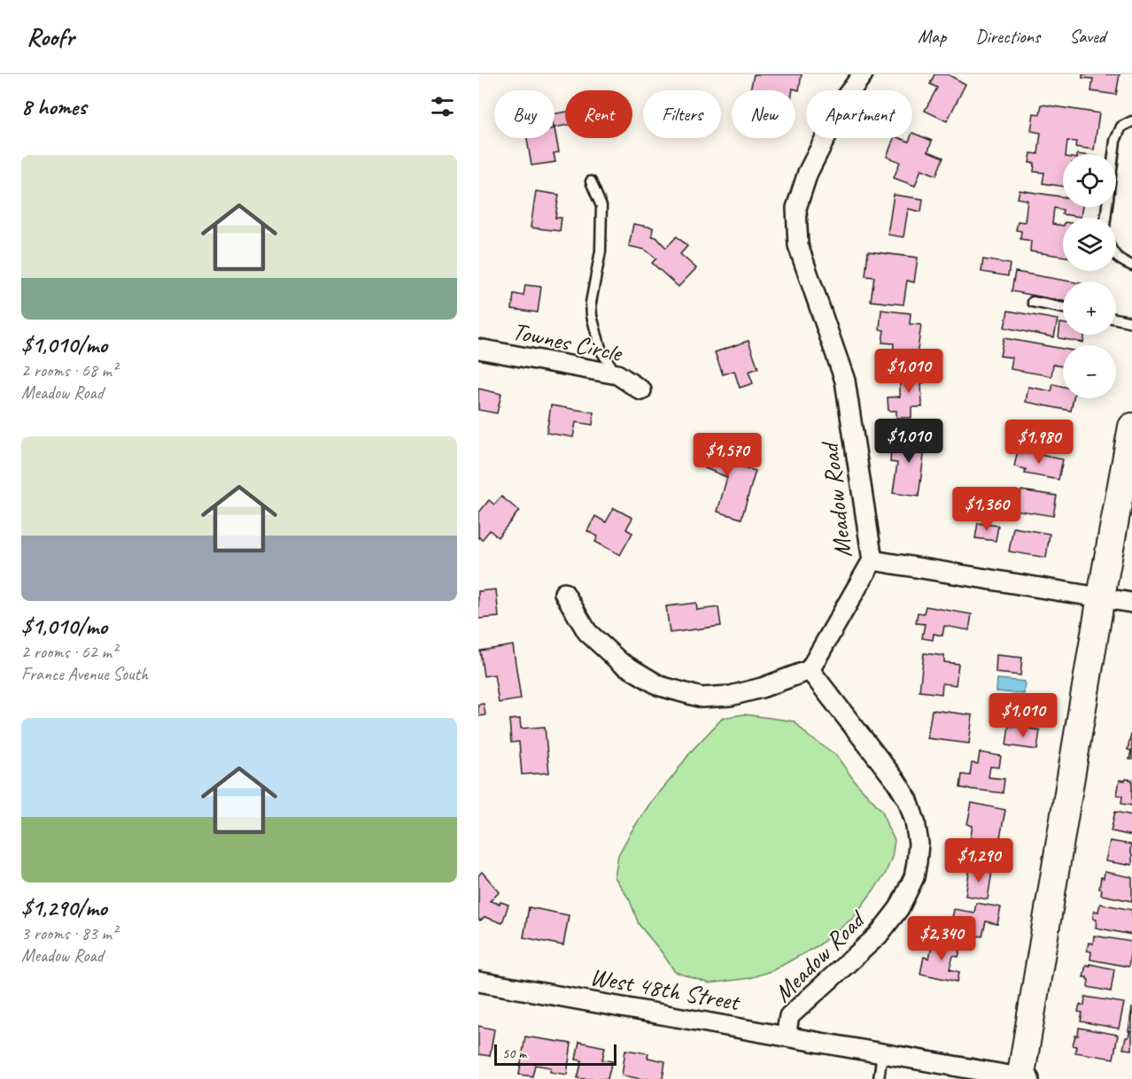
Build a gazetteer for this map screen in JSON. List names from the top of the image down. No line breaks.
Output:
{"streets":{"street":["Townes Circle","Meadow Road","West 48th Street"]},"crossings":[["Meadow Road","West 48th Street"]],"scale_bar":"50 m","page":{"header":"Roofr","nav":["Map","Directions","Saved"],"heading":"8 homes","chip":["Buy","Rent","Filters","New","Apartment"],"list":[{"name":"$1,010/mo","note":"2 rooms · 68 m² · Meadow Road"},{"name":"$1,010/mo","note":"2 rooms · 62 m² · France Avenue South"},{"name":"$1,290/mo","note":"3 rooms · 83 m² · Meadow Road"}],"map_buttons":["+","−"],"price":["$1,010","$1,010","$1,980","$1,570","$1,360","$1,010","$1,290","$2,340"],"scale":"50 m"}}
